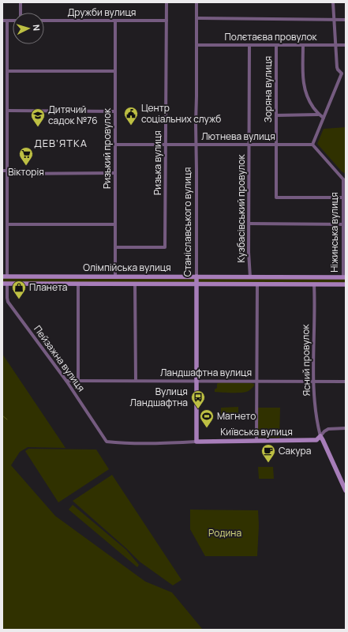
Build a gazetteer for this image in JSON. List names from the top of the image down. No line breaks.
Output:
{"streets":{"main road":["Станіславського вулиця","Ніжинська вулиця","Олімпійська вулиця","Київська вулиця"],"street":["Дружби вулиця","Полєтаєва провулок","Зоряна вулиця","Лютнева вулиця","Ризький провулок","Ризька вулиця","Кузбасівський провулок","Пейзажна вулиця","Ясний провулок","Ландшафтна вулиця"]},"crossings":[["Дружби вулиця","Ризький провулок"],["Дружби вулиця","Ризька вулиця"],["Полєтаєва провулок","Зоряна вулиця"],["Полєтаєва провулок","Кузбасівський провулок"],["Полєтаєва провулок","Станіславського вулиця"],["Зоряна вулиця","Лютнева вулиця"],["Зоряна вулиця","Ніжинська вулиця"],["Лютнева вулиця","Ризький провулок"],["Лютнева вулиця","Ризька вулиця"],["Лютнева вулиця","Кузбасівський провулок"],["Лютнева вулиця","Станіславського вулиця"],["Ризький провулок","Ризька вулиця"],["Ризький провулок","Олімпійська вулиця"],["Кузбасівський провулок","Олімпійська вулиця"],["Станіславського вулиця","Олімпійська вулиця"],["Станіславського вулиця","Ландшафтна вулиця"],["Станіславського вулиця","Київська вулиця"],["Ніжинська вулиця","Олімпійська вулиця"],["Олімпійська вулиця","Пейзажна вулиця"],["Олімпійська вулиця","Ясний провулок"],["Пейзажна вулиця","Ландшафтна вулиця"],["Пейзажна вулиця","Київська вулиця"],["Ясний провулок","Ландшафтна вулиця"],["Ясний провулок","Київська вулиця"]],"districts":["ДЕВ’ЯТКА"],"parks":["Родина"],"places":{"public building":["Центр соціальних служб"],"school or university":["Дитячий садок №76"],"supermarket":["Вікторія"],"shop":["Планета"],"bus stop":["Вулиця Ландшафтна"],"sports":["Магнето"],"cafe":["Сакура"]},"north":"right"}
